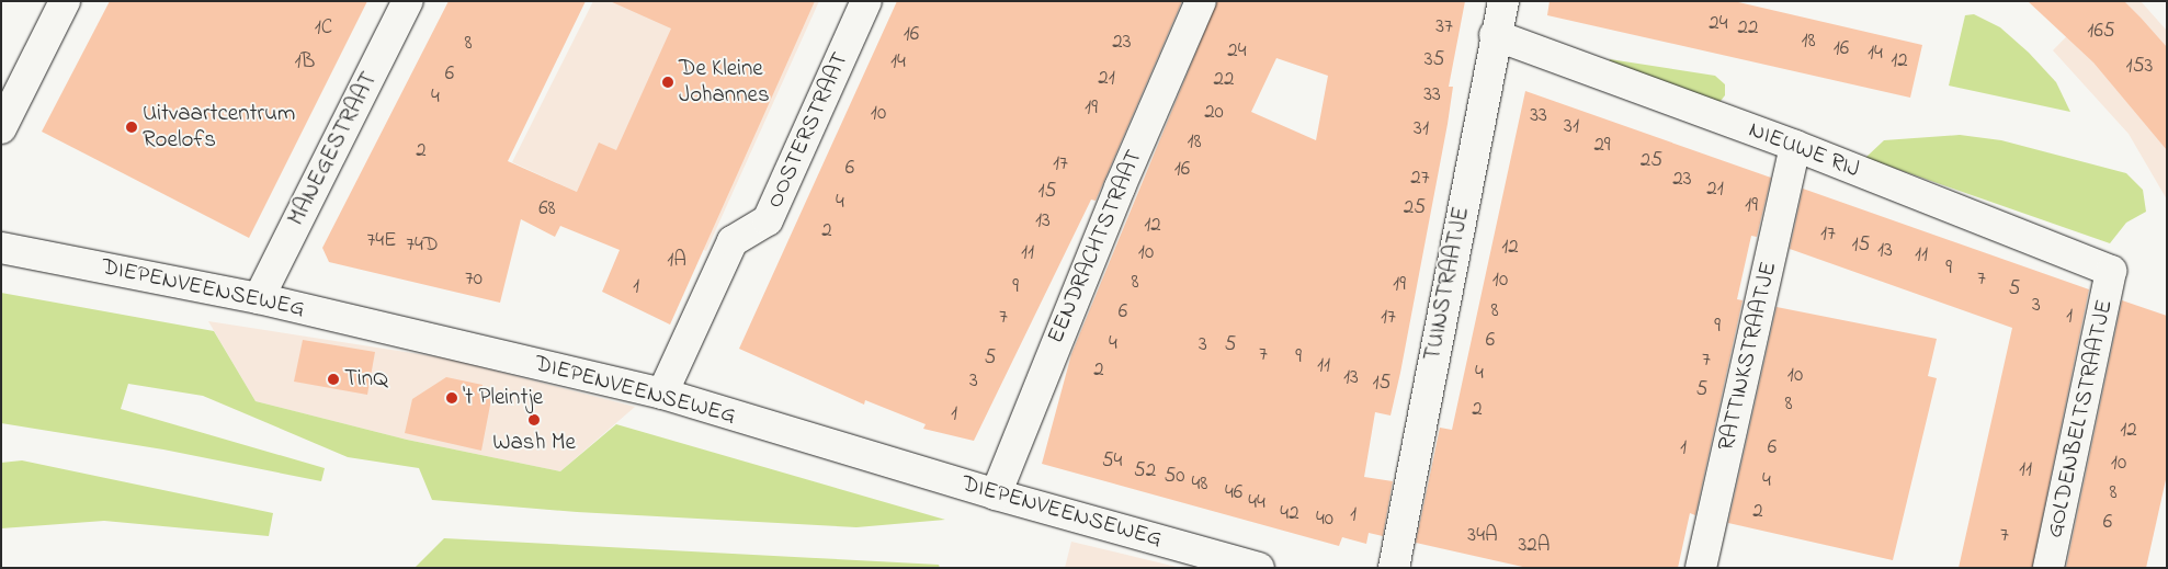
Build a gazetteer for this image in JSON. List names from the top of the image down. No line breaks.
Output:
{"streets":{"street":["OOSTERSTRAAT","MANEGESTRAAT","NIEUWE RIJ","EENDRACHTSTRAAT","TUINSTRAATJE","DIEPENVEENSEWEG","RATTINKSTRAATJE","GOLDENBELTSTRAATJE"]},"crossings":[["OOSTERSTRAAT","DIEPENVEENSEWEG"],["MANEGESTRAAT","DIEPENVEENSEWEG"],["NIEUWE RIJ","TUINSTRAATJE"],["NIEUWE RIJ","RATTINKSTRAATJE"],["NIEUWE RIJ","GOLDENBELTSTRAATJE"],["EENDRACHTSTRAAT","DIEPENVEENSEWEG"]],"places":["De Kleine Johannes","Uitvaartcentrum Roelofs","TinQ","'t Pleintje","Wash Me"],"house_numbers":["24","37","1C","22","165","16","18","23","8","16","24","14","35","12","1B","14","153","6","21","22","33","4","19","20","10","33","31","31","18","29","2","25","17","6","16","27","23","21","15","4","19","25","68","13","12","2","17","74E","74D","15","12","13","11","10","11","1A","9","70","7","10","8","19","1","9","5","3","8","6","1","7","17","9","6","4","3","5","7","9","5","7","11","2","4","10","13","3","15","5","8","2","1","12","1","6","54","10","11","52","50","4","48","46","8","44","2","42","1","40","6","34A","7","32A"]}
